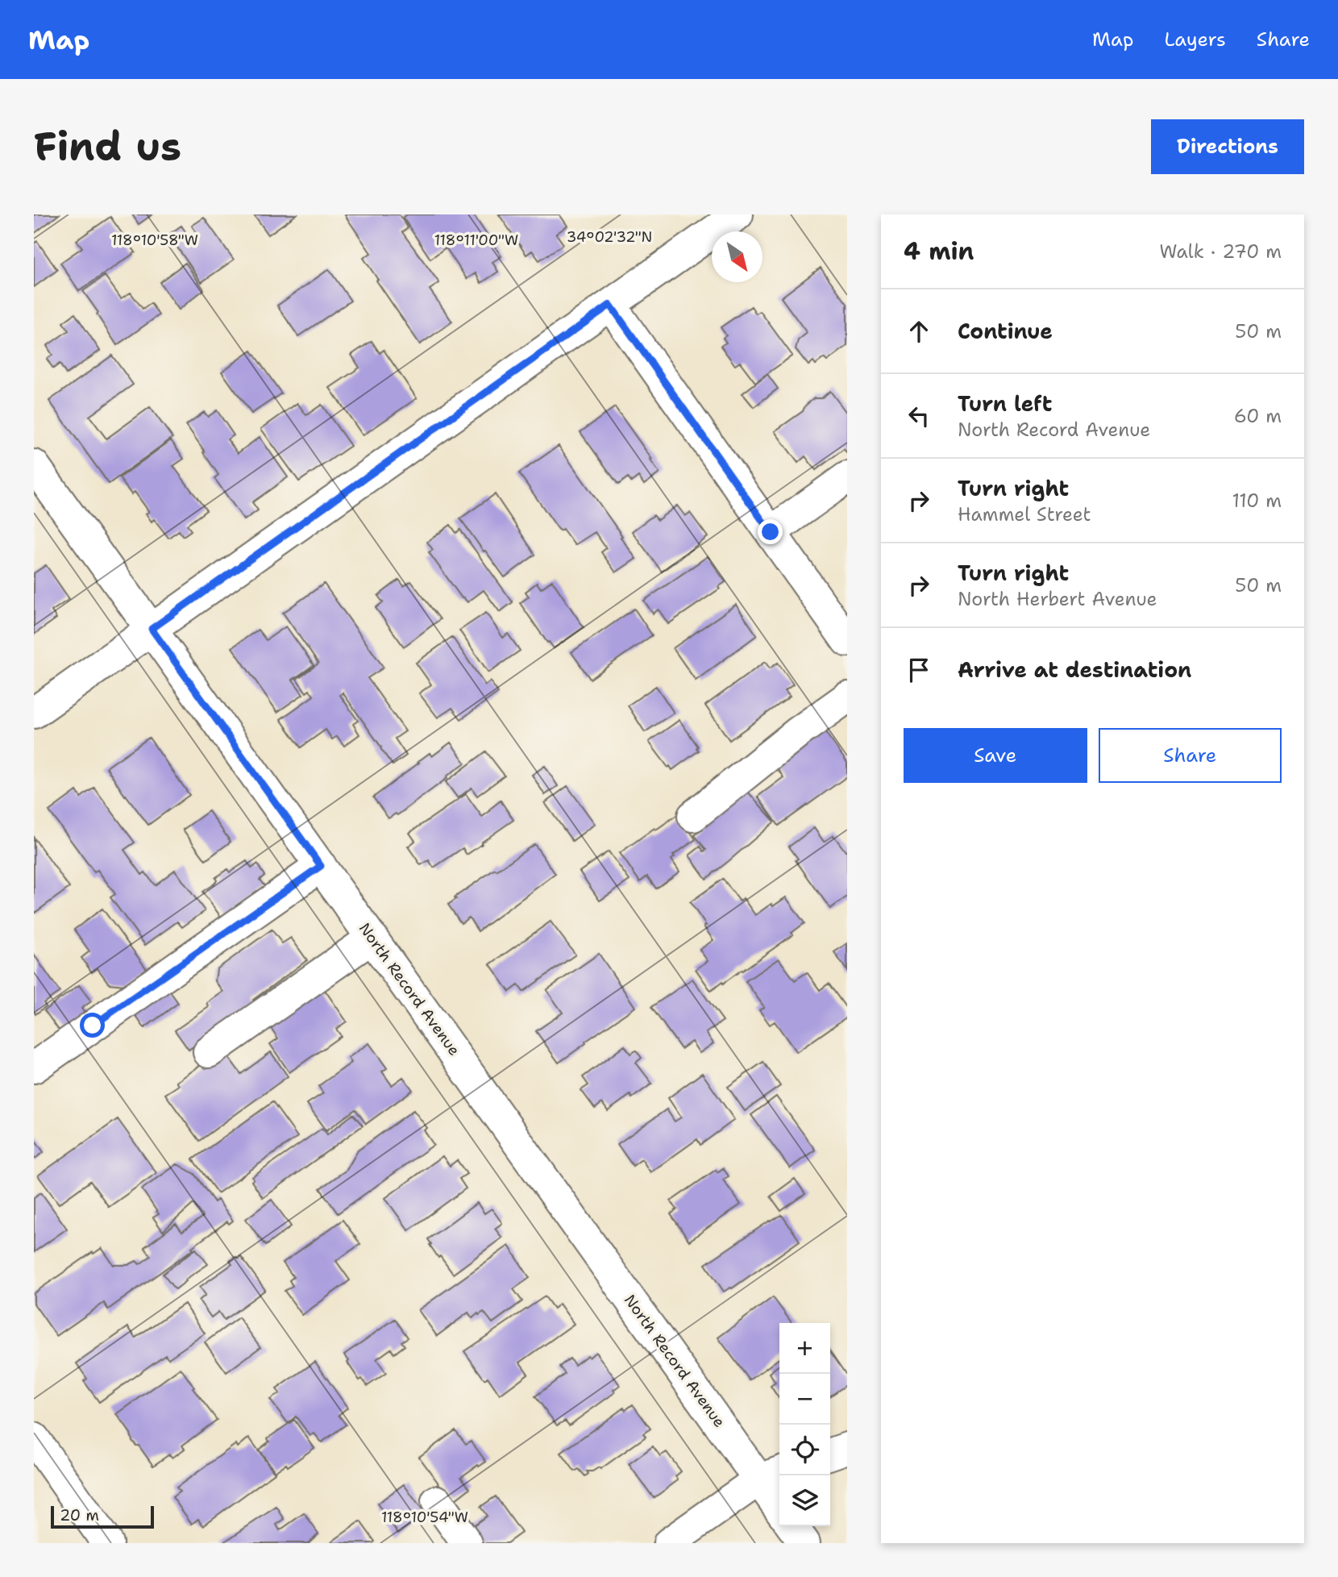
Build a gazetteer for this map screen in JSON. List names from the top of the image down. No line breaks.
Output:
{"streets":{"street":["North Record Avenue"]},"scale_bar":"20 m","north":"bottom right","page":{"header":"Map","nav":["Map","Layers","Share"],"buttons":["Directions",["Save","Share"]],"title":"Find us","heading":["4 min","Walk · 270 m"],"list":[["Continue","50 m"],["Turn left","North Record Avenue","60 m"],["Turn right","Hammel Street","110 m"],["Turn right","North Herbert Avenue","50 m"],"Arrive at destination"],"map_buttons":["+","−"],"scale":"20 m"},"coordinates":["34°02'32\"N","118°10'58\"W","118°11'00\"W","118°10'54\"W"]}
